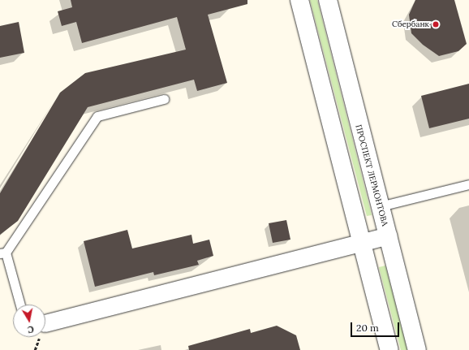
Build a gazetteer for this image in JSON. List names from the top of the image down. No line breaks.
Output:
{"streets":{"street":["ПРОСПЕКТ ЛЕРМОНТОВА"]},"places":["Сбербанк"],"scale_bar":"20 m","north":"bottom"}
